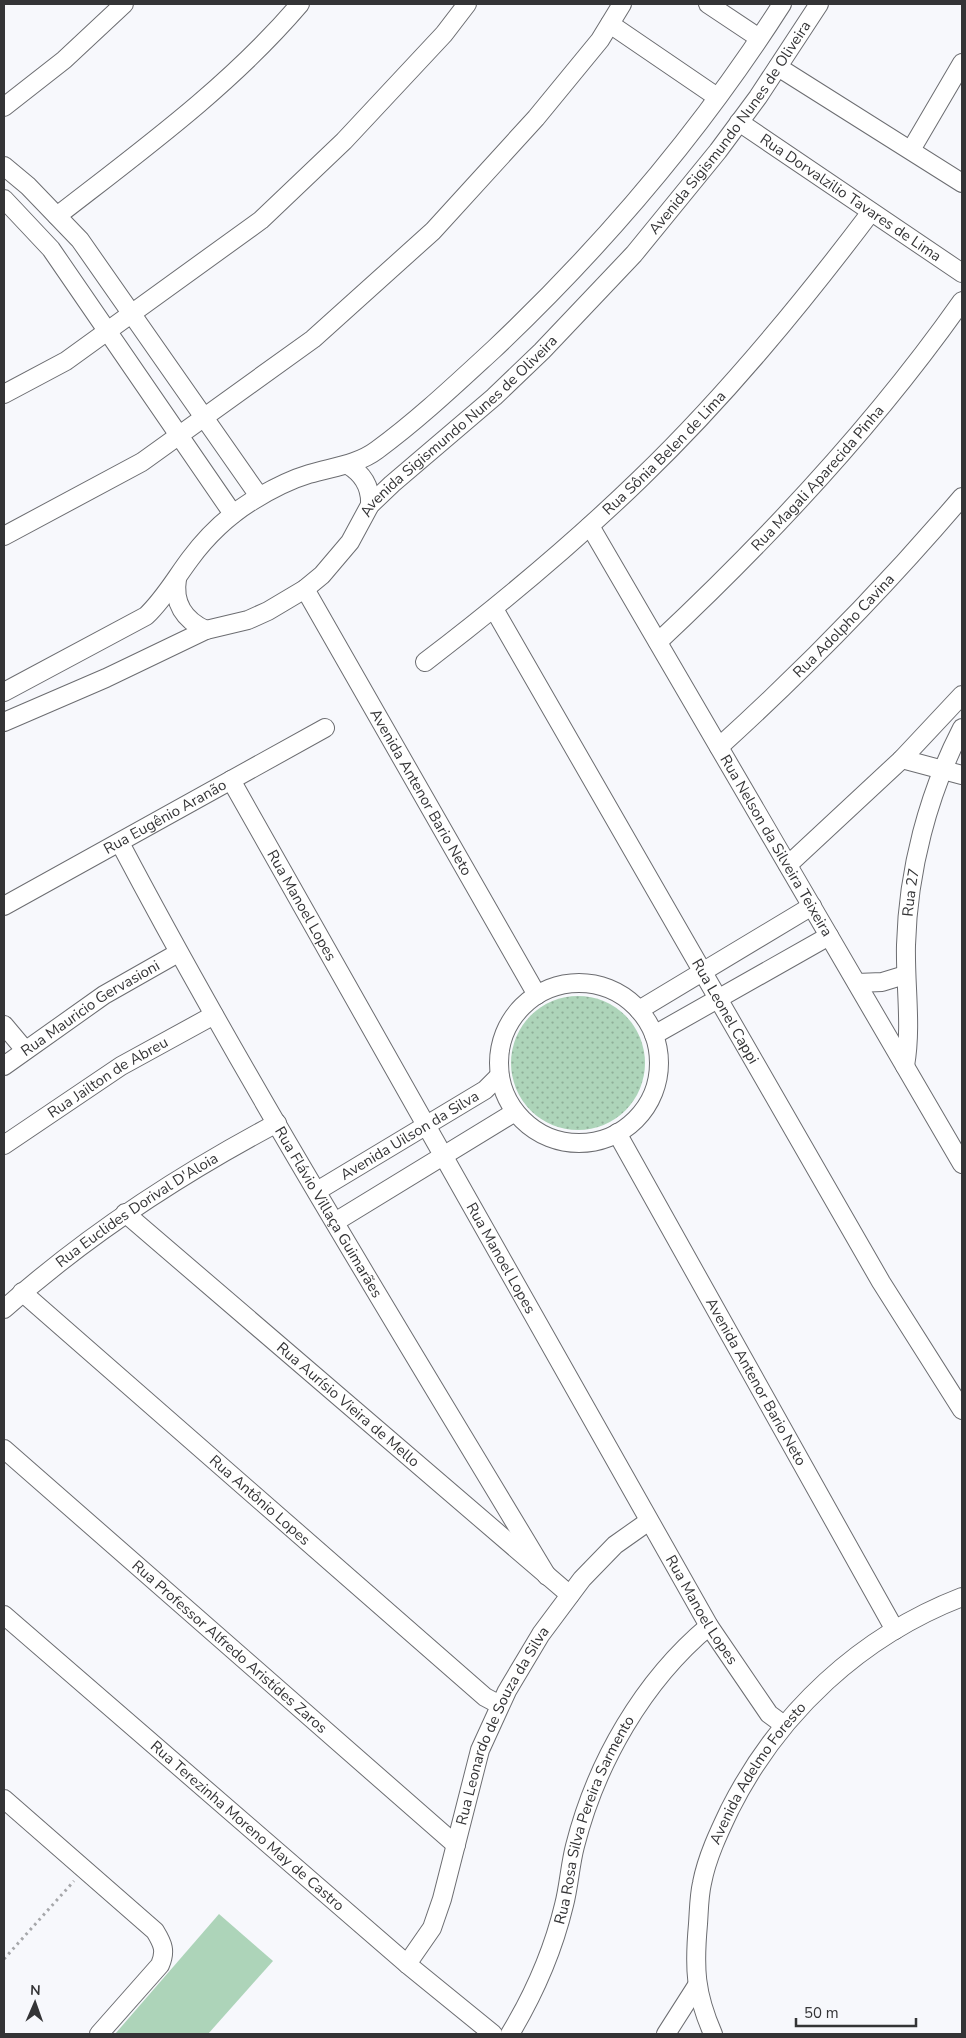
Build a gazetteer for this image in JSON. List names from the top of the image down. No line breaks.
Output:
{"streets":{"street":["Avenida Sigismundo Nunes de Oliveira","Rua Dorvalzilio Tavares de Lima","Rua Sônia Belen de Lima","Rua Magali Aparecida Pinha","Rua Adolpho Cavina","Avenida Antenor Bario Neto","Rua Eugênio Aranão","Rua Nelson da Silveira Teixeira","Rua 27","Rua Manoel Lopes","Rua Mauricio Gervasioni","Rua Leonel Cappi","Rua Jailton de Abreu","Avenida Uilson da Silva","Rua Euclides Dorival D'Aloia","Rua Flávio Villaça Guimarães","Rua Aurísio Vieira de Mello","Rua Antônio Lopes","Rua Professor Alfredo Aristídes Zaros","Rua Leonardo de Souza da Silva","Avenida Adelmo Foresto","Rua Rosa Silva Pereira Sarmento","Rua Terezinha Moreno May de Castro"]},"crossings":[["Avenida Sigismundo Nunes de Oliveira","Rua Dorvalzilio Tavares de Lima"],["Avenida Sigismundo Nunes de Oliveira","Avenida Antenor Bario Neto"],["Rua Dorvalzilio Tavares de Lima","Rua Sônia Belen de Lima"],["Rua Sônia Belen de Lima","Rua Nelson da Silveira Teixeira"],["Rua Sônia Belen de Lima","Rua Leonel Cappi"],["Rua Magali Aparecida Pinha","Rua Nelson da Silveira Teixeira"],["Rua Adolpho Cavina","Rua Nelson da Silveira Teixeira"],["Avenida Antenor Bario Neto","Avenida Uilson da Silva"],["Avenida Antenor Bario Neto","Avenida Adelmo Foresto"],["Rua Eugênio Aranão","Rua Manoel Lopes"],["Rua Eugênio Aranão","Rua Flávio Villaça Guimarães"],["Rua Nelson da Silveira Teixeira","Rua 27"],["Rua Manoel Lopes","Avenida Uilson da Silva"],["Rua Manoel Lopes","Rua Leonardo de Souza da Silva"],["Rua Manoel Lopes","Avenida Adelmo Foresto"],["Rua Manoel Lopes","Rua Rosa Silva Pereira Sarmento"],["Rua Mauricio Gervasioni","Rua Flávio Villaça Guimarães"],["Rua Jailton de Abreu","Rua Flávio Villaça Guimarães"],["Avenida Uilson da Silva","Rua Flávio Villaça Guimarães"],["Rua Euclides Dorival D'Aloia","Rua Flávio Villaça Guimarães"],["Rua Euclides Dorival D'Aloia","Rua Aurísio Vieira de Mello"],["Rua Euclides Dorival D'Aloia","Rua Antônio Lopes"],["Rua Flávio Villaça Guimarães","Rua Aurísio Vieira de Mello"],["Rua Aurísio Vieira de Mello","Rua Leonardo de Souza da Silva"],["Rua Antônio Lopes","Rua Leonardo de Souza da Silva"],["Rua Professor Alfredo Aristídes Zaros","Rua Leonardo de Souza da Silva"],["Rua Leonardo de Souza da Silva","Rua Terezinha Moreno May de Castro"]],"scale_bar":"50 m","north":"top"}
